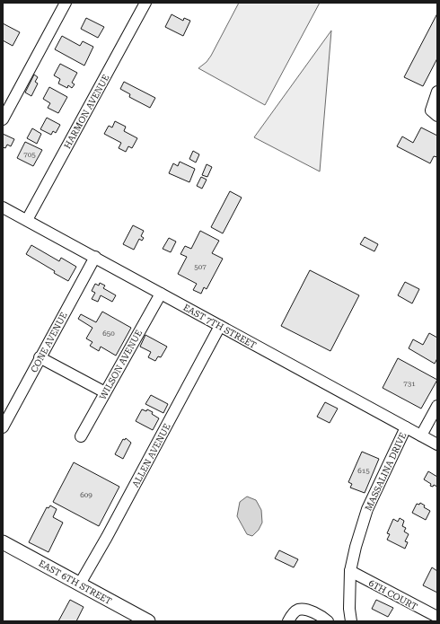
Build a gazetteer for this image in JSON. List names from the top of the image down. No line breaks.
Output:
{"streets":{"main road":["EAST 6TH STREET"],"street":["HARMON AVENUE","EAST 7TH STREET","CONE AVENUE","WILSON AVENUE","ALLEN AVENUE","MASSALINA DRIVE","6TH COURT"]},"crossings":[["HARMON AVENUE","EAST 7TH STREET"],["EAST 7TH STREET","CONE AVENUE"],["EAST 7TH STREET","WILSON AVENUE"],["EAST 7TH STREET","ALLEN AVENUE"],["EAST 7TH STREET","MASSALINA DRIVE"],["ALLEN AVENUE","EAST 6TH STREET"],["MASSALINA DRIVE","6TH COURT"]],"house_numbers":["705","507","650","731","615","609"]}
